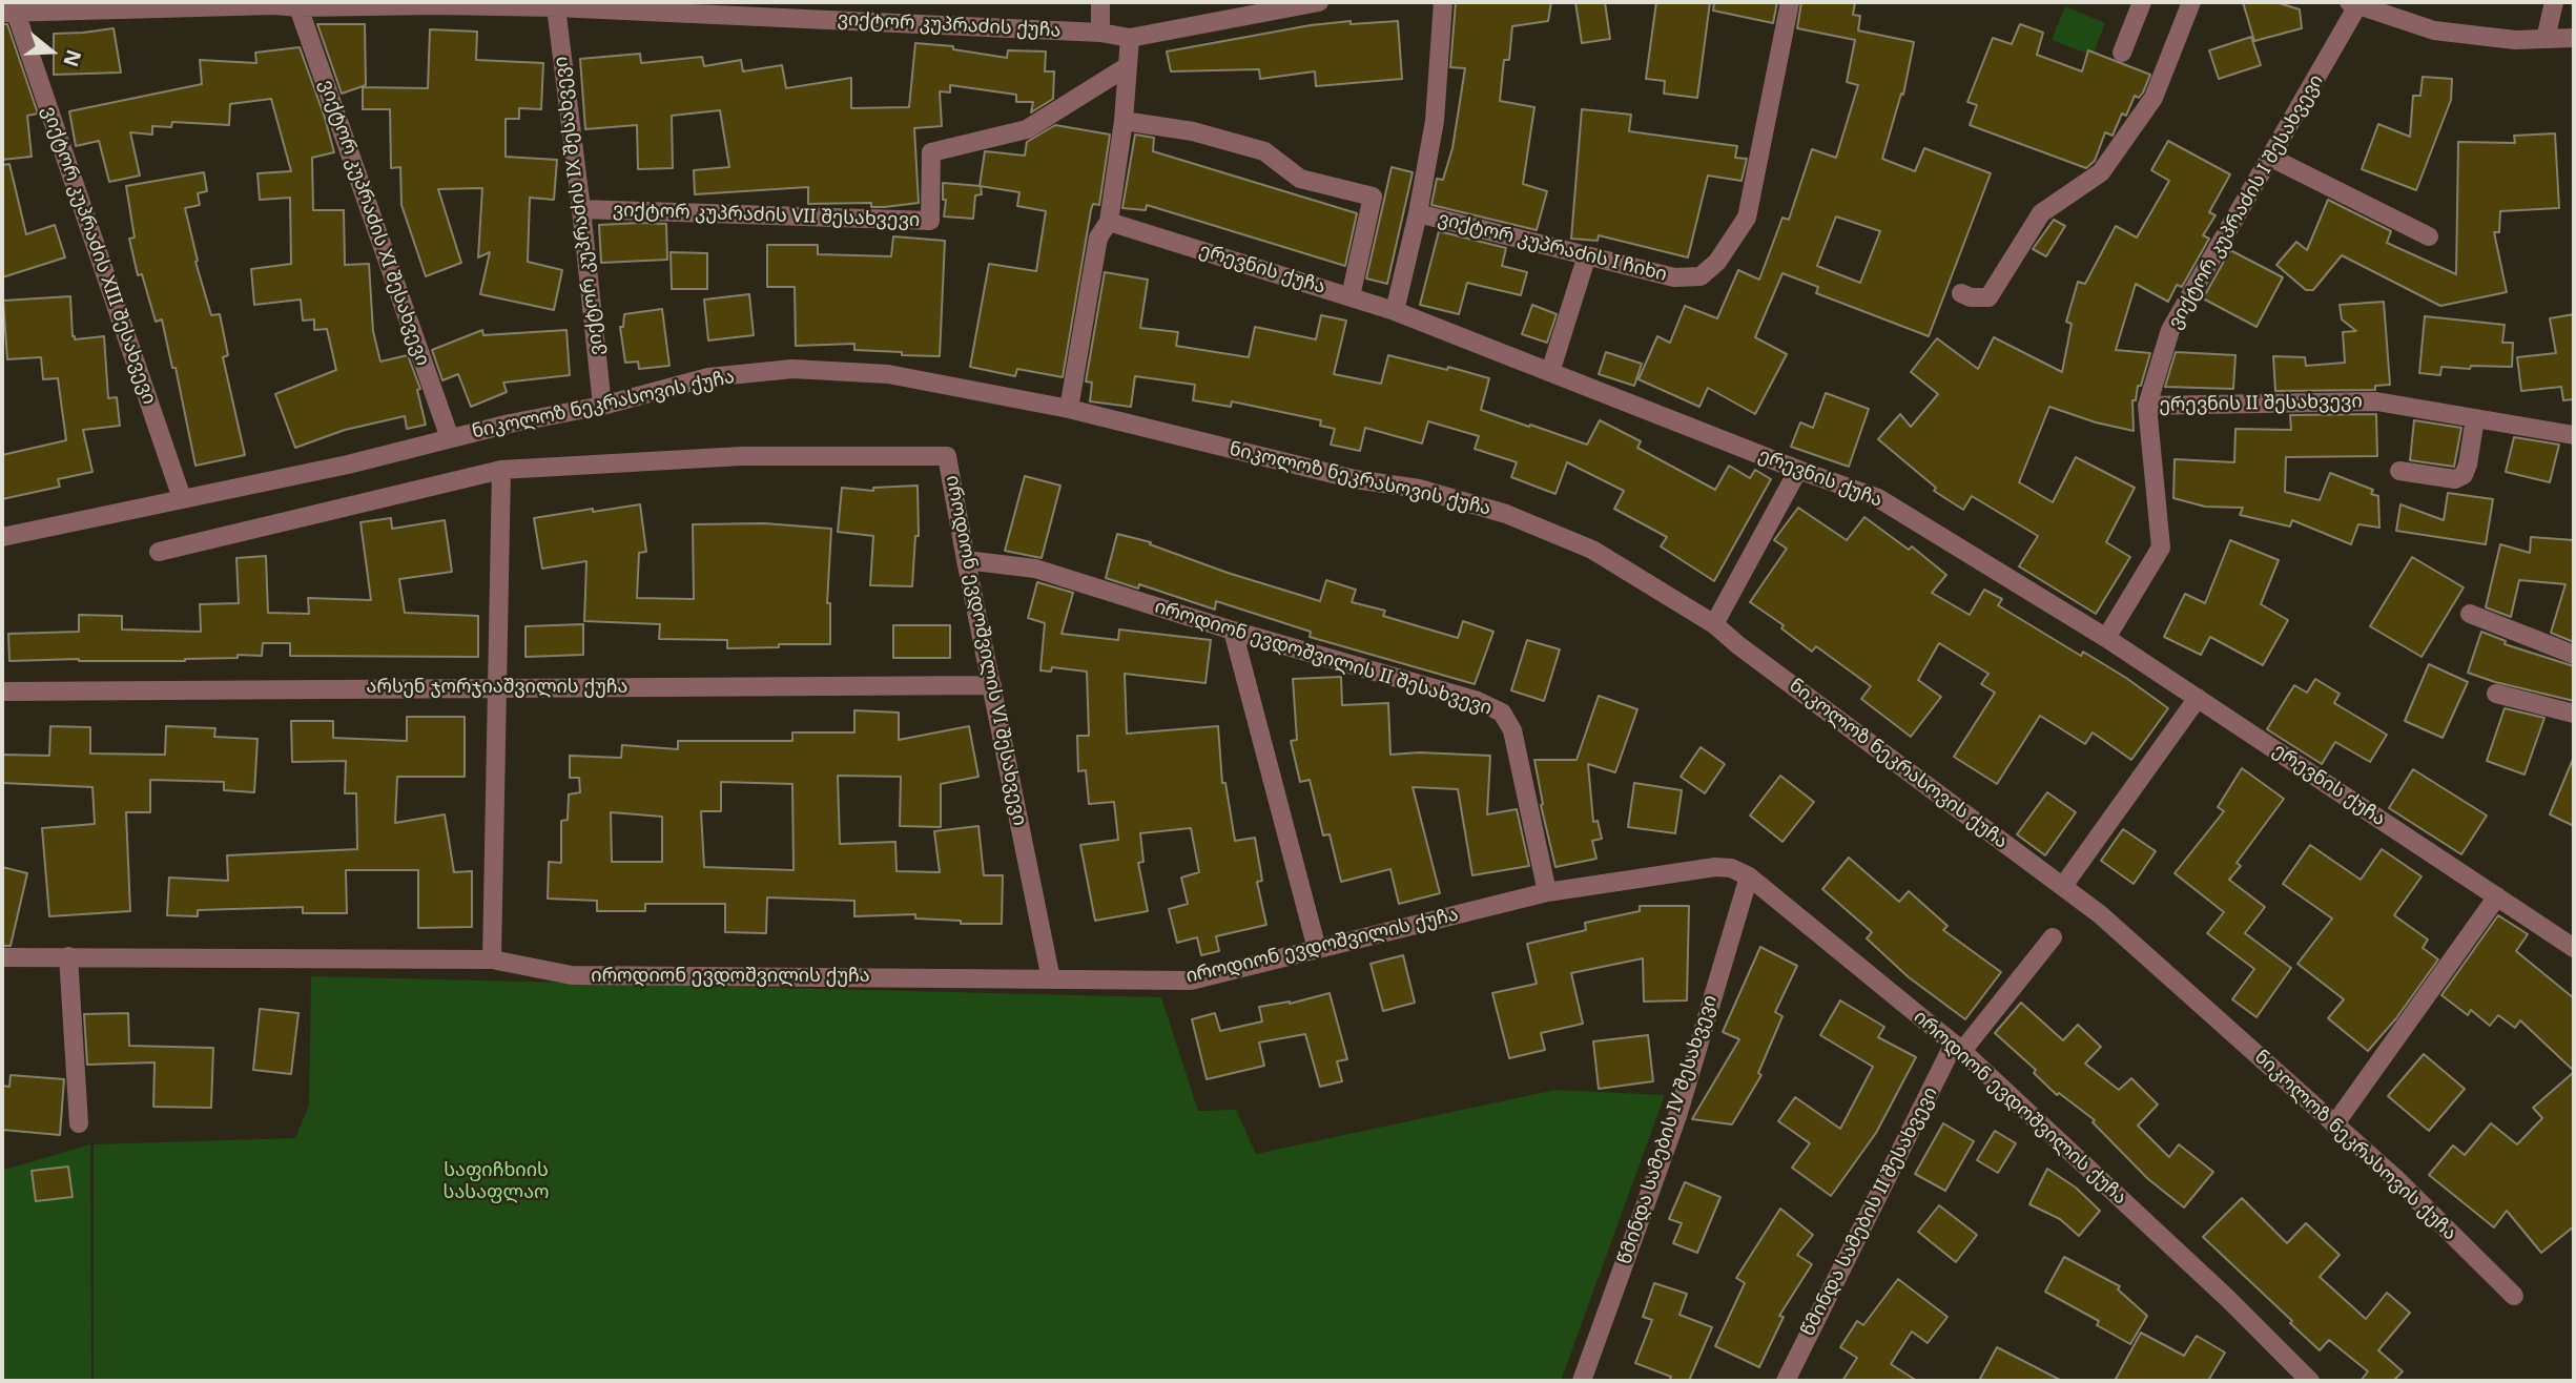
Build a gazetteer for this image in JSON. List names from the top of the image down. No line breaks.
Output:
{"streets":{"street":["ვიქტორ კუპრაძის ქუჩა","ვიქტორ კუპრაძის I შესახვევი","ვიქტორ კუპრაძის IX შესახვევი","ვიქტორ კუპრაძის VII შესახვევი","ვიქტორ კუპრაძის XI შესახვევი","ვიქტორ კუპრაძის I ჩიხი","ვიქტორ კუპრაძის XIII შესახვევი","ერევნის ქუჩა","ერევნის II შესახვევი","ნიკოლოზ ნეკრასოვის ქუჩა","იროდიონ ევდოშვილის VI შესახვევი","იროდიონ ევდოშვილის II შესახვევი","არსენ ჯორჯიაშვილის ქუჩა","იროდიონ ევდოშვილის ქუჩა","წმინდა სამების IV შესახვევი","წმინდა სამების II შესახვევი"]},"crossings":[["ვიქტორ კუპრაძის ქუჩა","ვიქტორ კუპრაძის IX შესახვევი"],["ვიქტორ კუპრაძის ქუჩა","ვიქტორ კუპრაძის XI შესახვევი"],["ვიქტორ კუპრაძის ქუჩა","ვიქტორ კუპრაძის XIII შესახვევი"],["ვიქტორ კუპრაძის I შესახვევი","ერევნის II შესახვევი"],["ვიქტორ კუპრაძის IX შესახვევი","ვიქტორ კუპრაძის VII შესახვევი"],["ვიქტორ კუპრაძის IX შესახვევი","ნიკოლოზ ნეკრასოვის ქუჩა"],["ვიქტორ კუპრაძის XI შესახვევი","ნიკოლოზ ნეკრასოვის ქუჩა"],["ვიქტორ კუპრაძის XIII შესახვევი","ნიკოლოზ ნეკრასოვის ქუჩა"],["ერევნის ქუჩა","ერევნის II შესახვევი"],["იროდიონ ევდოშვილის VI შესახვევი","იროდიონ ევდოშვილის II შესახვევი"],["იროდიონ ევდოშვილის VI შესახვევი","არსენ ჯორჯიაშვილის ქუჩა"],["იროდიონ ევდოშვილის VI შესახვევი","იროდიონ ევდოშვილის ქუჩა"],["იროდიონ ევდოშვილის II შესახვევი","იროდიონ ევდოშვილის ქუჩა"],["იროდიონ ევდოშვილის ქუჩა","წმინდა სამების IV შესახვევი"],["იროდიონ ევდოშვილის ქუჩა","წმინდა სამების II შესახვევი"]],"parks":["საფიჩხიის სასაფლაო"],"north":"right"}
